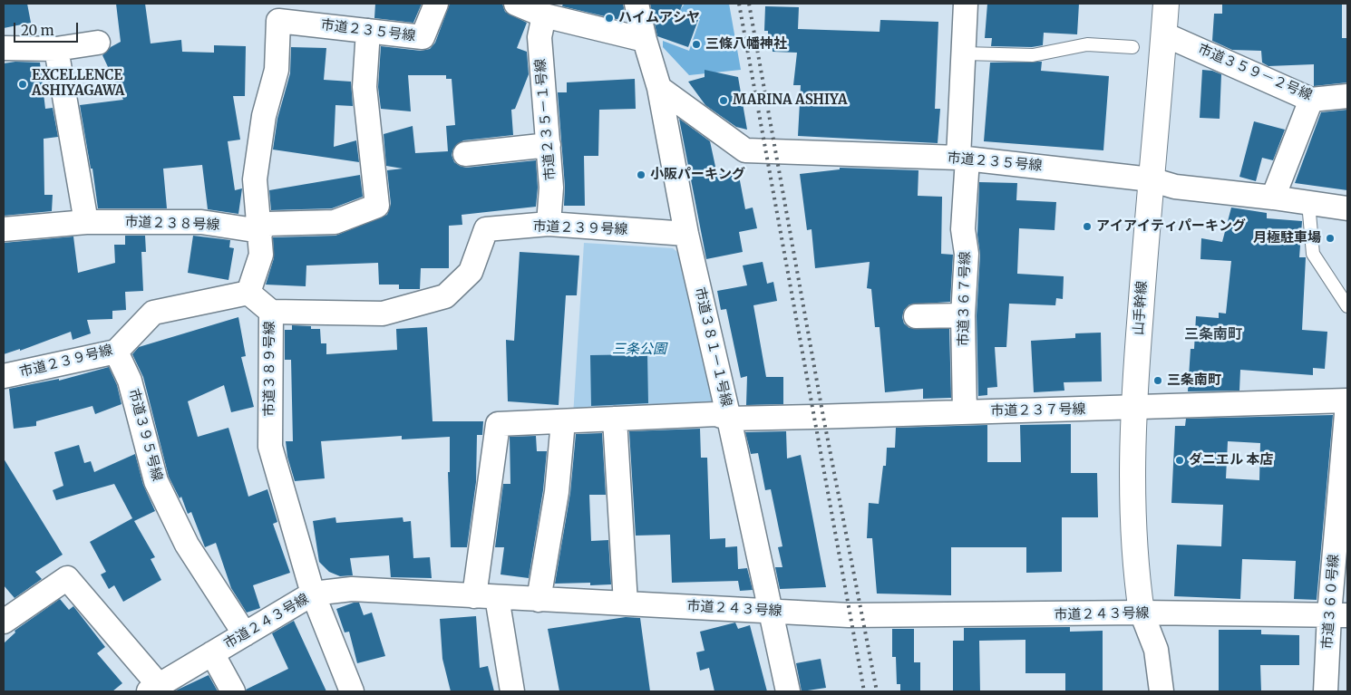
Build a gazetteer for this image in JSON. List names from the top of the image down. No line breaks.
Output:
{"streets":{"street":["市道２３５号線","市道３５９－２号線","市道２３５－１号線","市道２３８号線","市道２３９号線","市道３６７号線","山手幹線","市道３８１－１号線","市道３８９号線","市道２３７号線","市道３９５号線","市道３６０号線","市道２４３号線"]},"crossings":[["市道２３５号線","市道２３８号線"],["市道２３５号線","市道３６７号線"],["市道２３５号線","山手幹線"],["市道２３５号線","市道３８１－１号線"],["市道３５９－２号線","山手幹線"],["市道２３５－１号線","市道２３９号線"],["市道２３９号線","市道３８１－１号線"],["市道２３９号線","市道３８９号線"],["市道２３９号線","市道３９５号線"],["市道３６７号線","市道２３７号線"],["山手幹線","市道２３７号線"],["山手幹線","市道２４３号線"],["市道３８１－１号線","市道２３７号線"],["市道３８１－１号線","市道２４３号線"],["市道３８９号線","市道２４３号線"],["市道２３７号線","市道３６０号線"],["市道２３７号線","市道２４３号線"],["市道３９５号線","市道２４３号線"],["市道３６０号線","市道２４３号線"]],"districts":["三条南町"],"parks":["三条公園"],"places":["ハイムアシヤ","三條八幡神社","EXCELLENCE ASHIYAGAWA","MARINA ASHIYA","小阪パーキング","アイアイティパーキング","月極駐車場","三条南町","ダニエル 本店"],"scale_bar":"20 m"}
